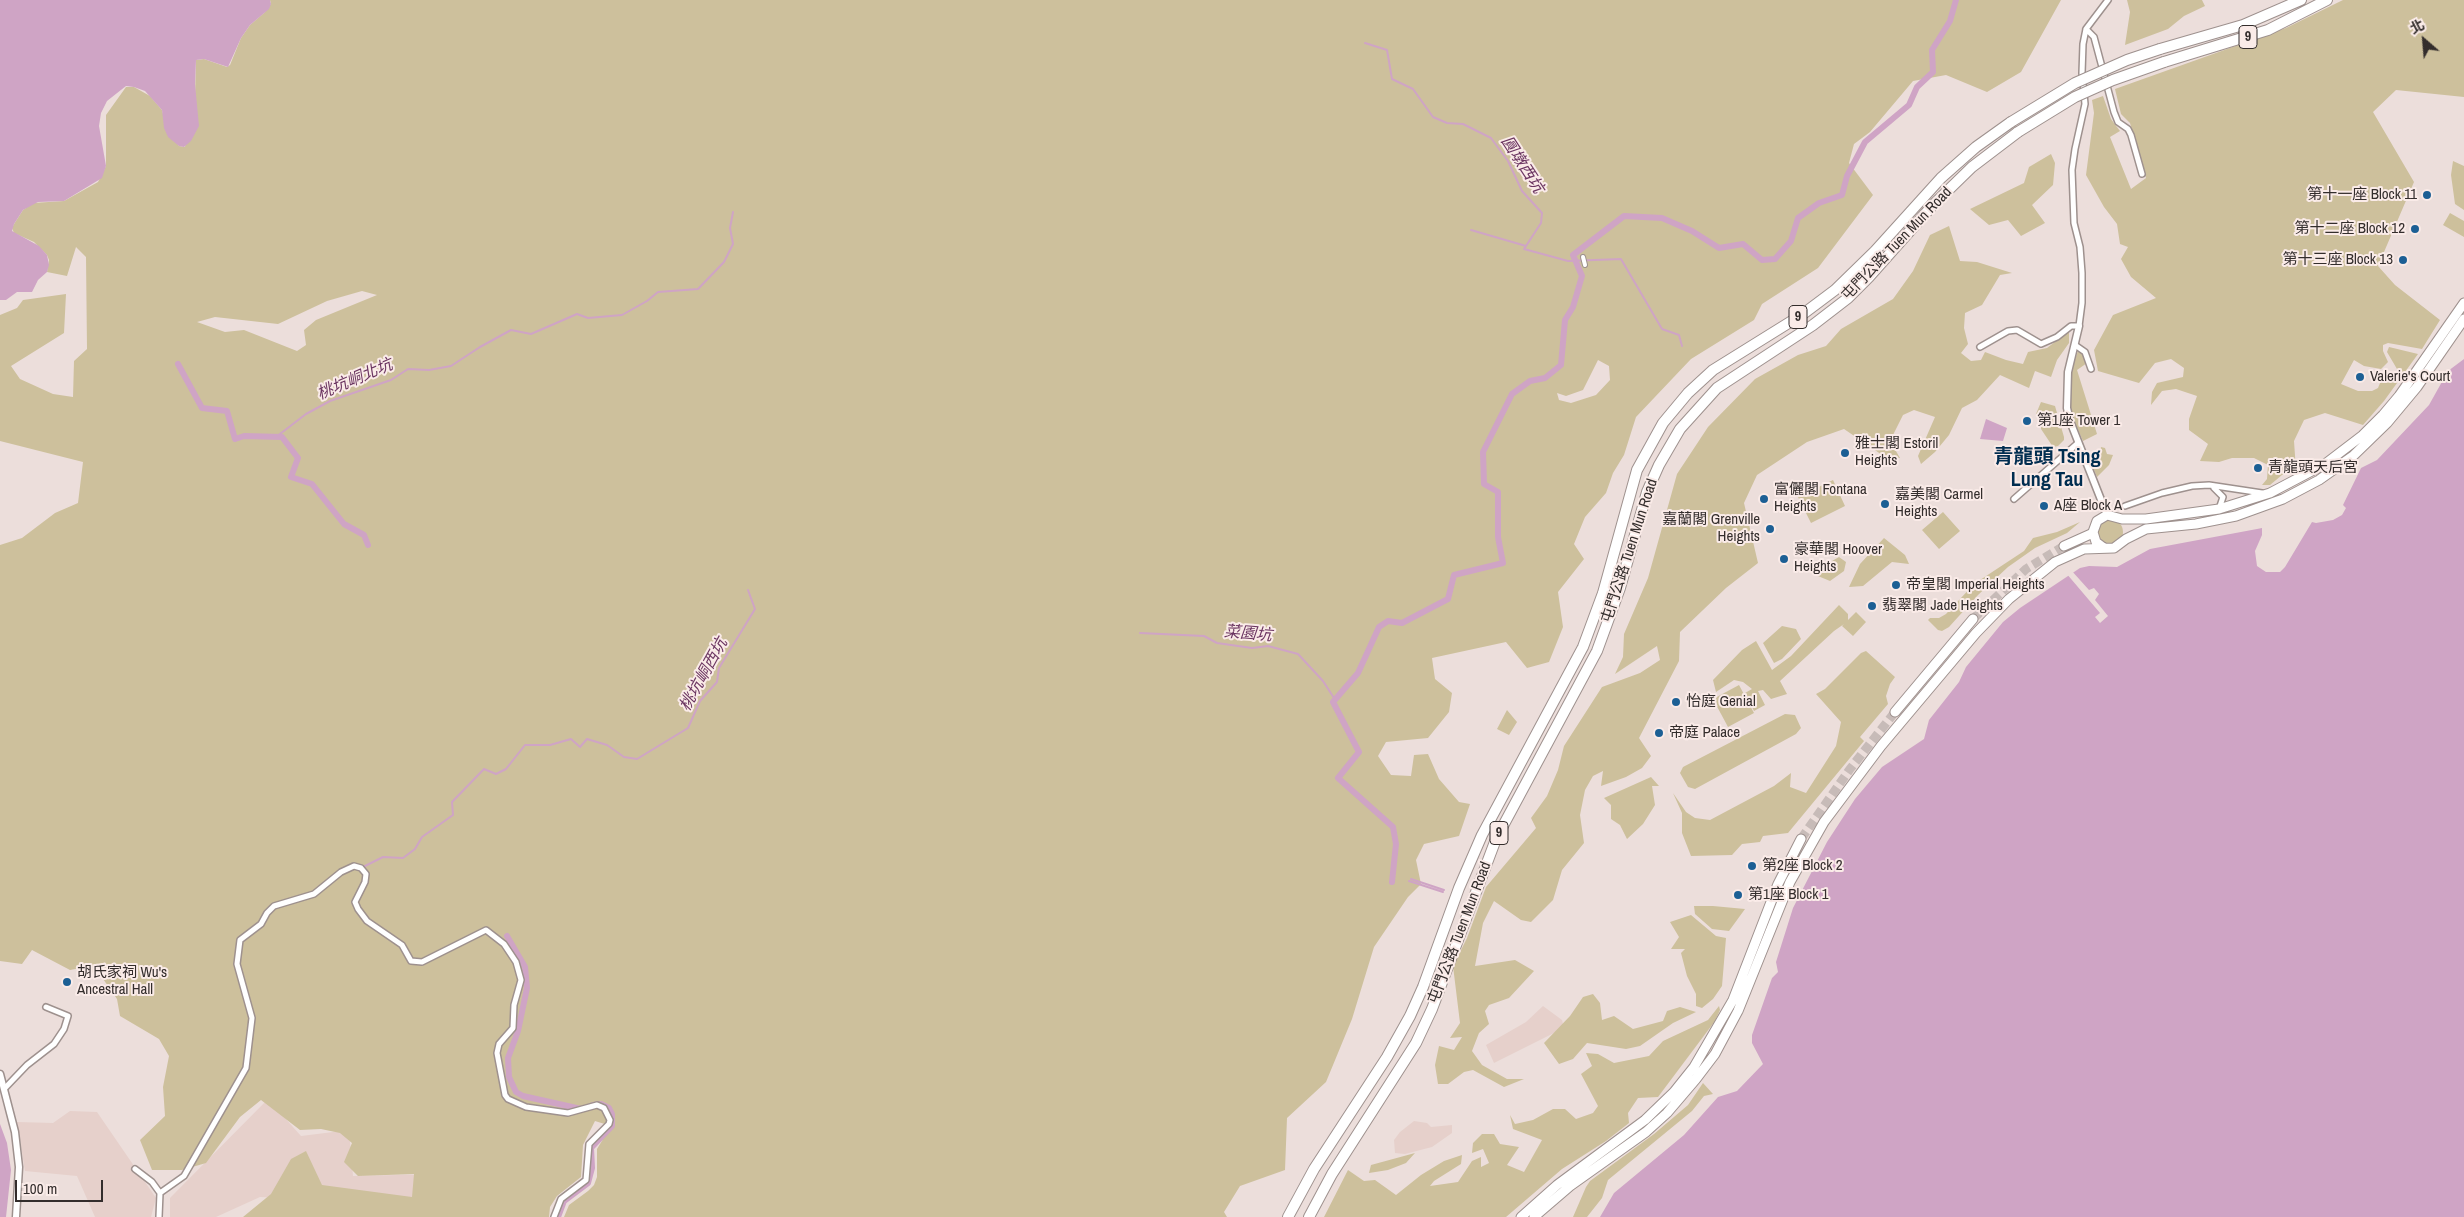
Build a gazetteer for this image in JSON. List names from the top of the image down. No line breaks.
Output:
{"streets":{"highway":["9","屯門公路 Tuen Mun Road"]},"districts":["青龍頭 Tsing Lung Tau"],"water":["圓墩西坑","桃坑峒北坑","菜園坑","桃坑峒西坑"],"places":["第十一座 Block 11","第十二座 Block 12","第十三座 Block 13","Valerie's Court","第1座 Tower 1","雅士閣 Estoril Heights","青龍頭天后宮","富儷閣 Fontana Heights","嘉美閣 Carmel Heights","A座 Block A","嘉蘭閣 Grenville Heights","豪華閣 Hoover Heights","帝皇閣 Imperial Heights","翡翠閣 Jade Heights","怡庭 Genial","帝庭 Palace","第2座 Block 2","第1座 Block 1","胡氏家祠 Wu's Ancestral Hall"],"scale_bar":"100 m","north":"top left"}
